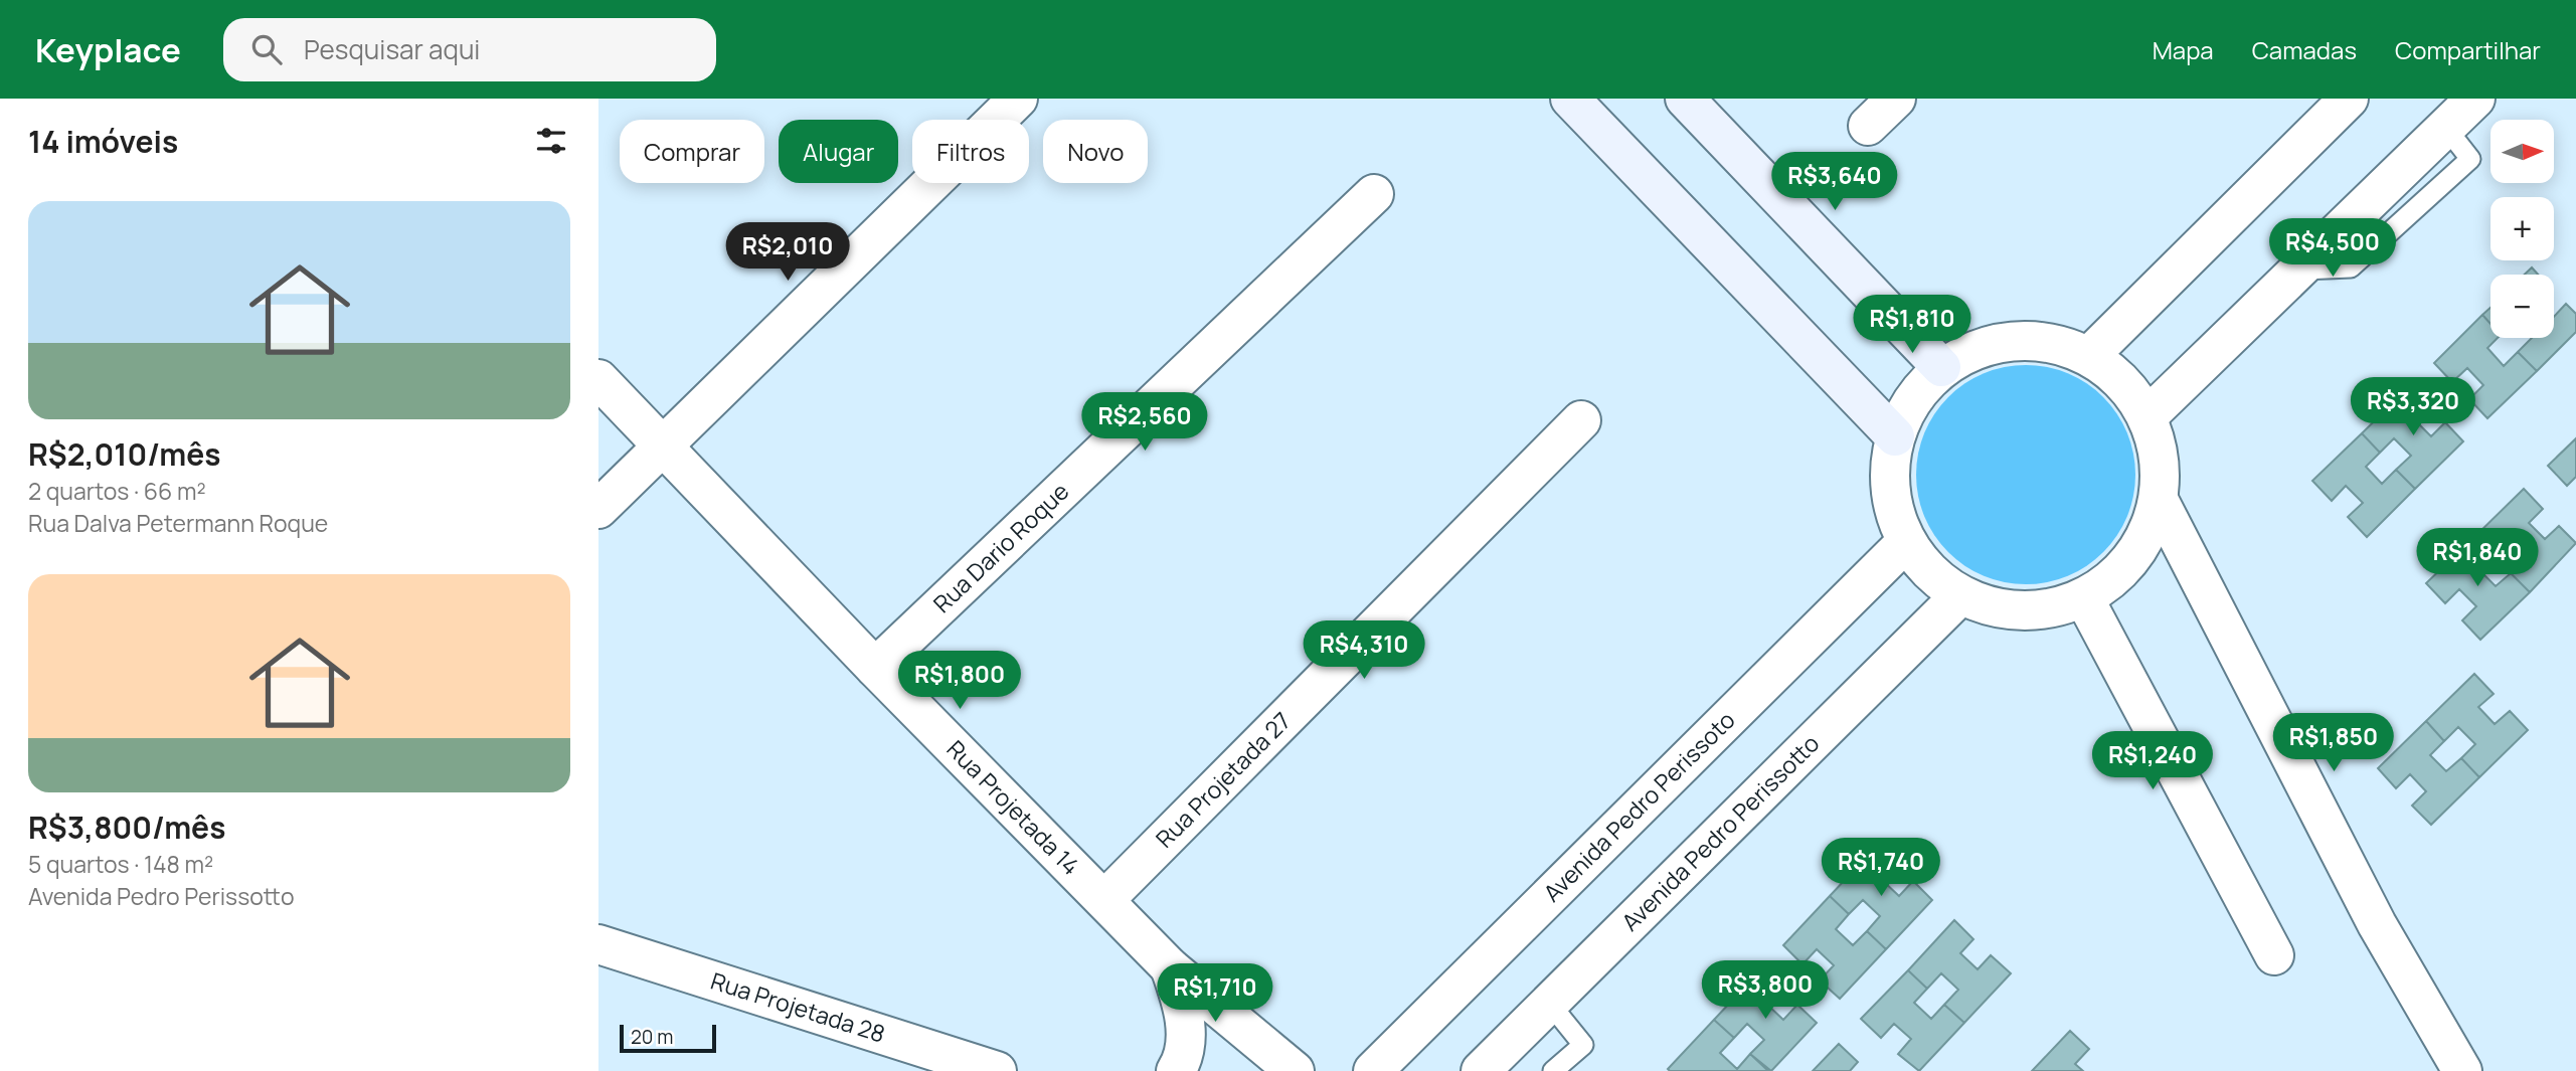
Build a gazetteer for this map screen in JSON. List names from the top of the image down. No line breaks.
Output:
{"streets":{"street":["Rua Dario Roque","Rua Projetada 27","Avenida Pedro Perissoto","Rua Projetada 14","Avenida Pedro Perissotto","Rua Projetada 28"]},"crossings":[["Rua Dario Roque","Rua Projetada 14"],["Rua Projetada 27","Rua Projetada 14"]],"scale_bar":"20 m","north":"right","page":{"header":"Keyplace","search":"Pesquisar aqui","nav":["Mapa","Camadas","Compartilhar"],"heading":"14 imóveis","map_buttons":["+","−"],"chip":["Comprar","Alugar","Filtros","Novo"],"price":["R$3,640","R$4,500","R$2,010","R$1,810","R$3,320","R$2,560","R$1,840","R$4,310","R$1,800","R$1,850","R$1,240","R$1,740","R$3,800","R$1,710"],"list":[{"name":"R$2,010/mês","note":"2 quartos · 66 m² · Rua Dalva Petermann Roque"},{"name":"R$3,800/mês","note":"5 quartos · 148 m² · Avenida Pedro Perissotto"}],"scale":"20 m"}}
